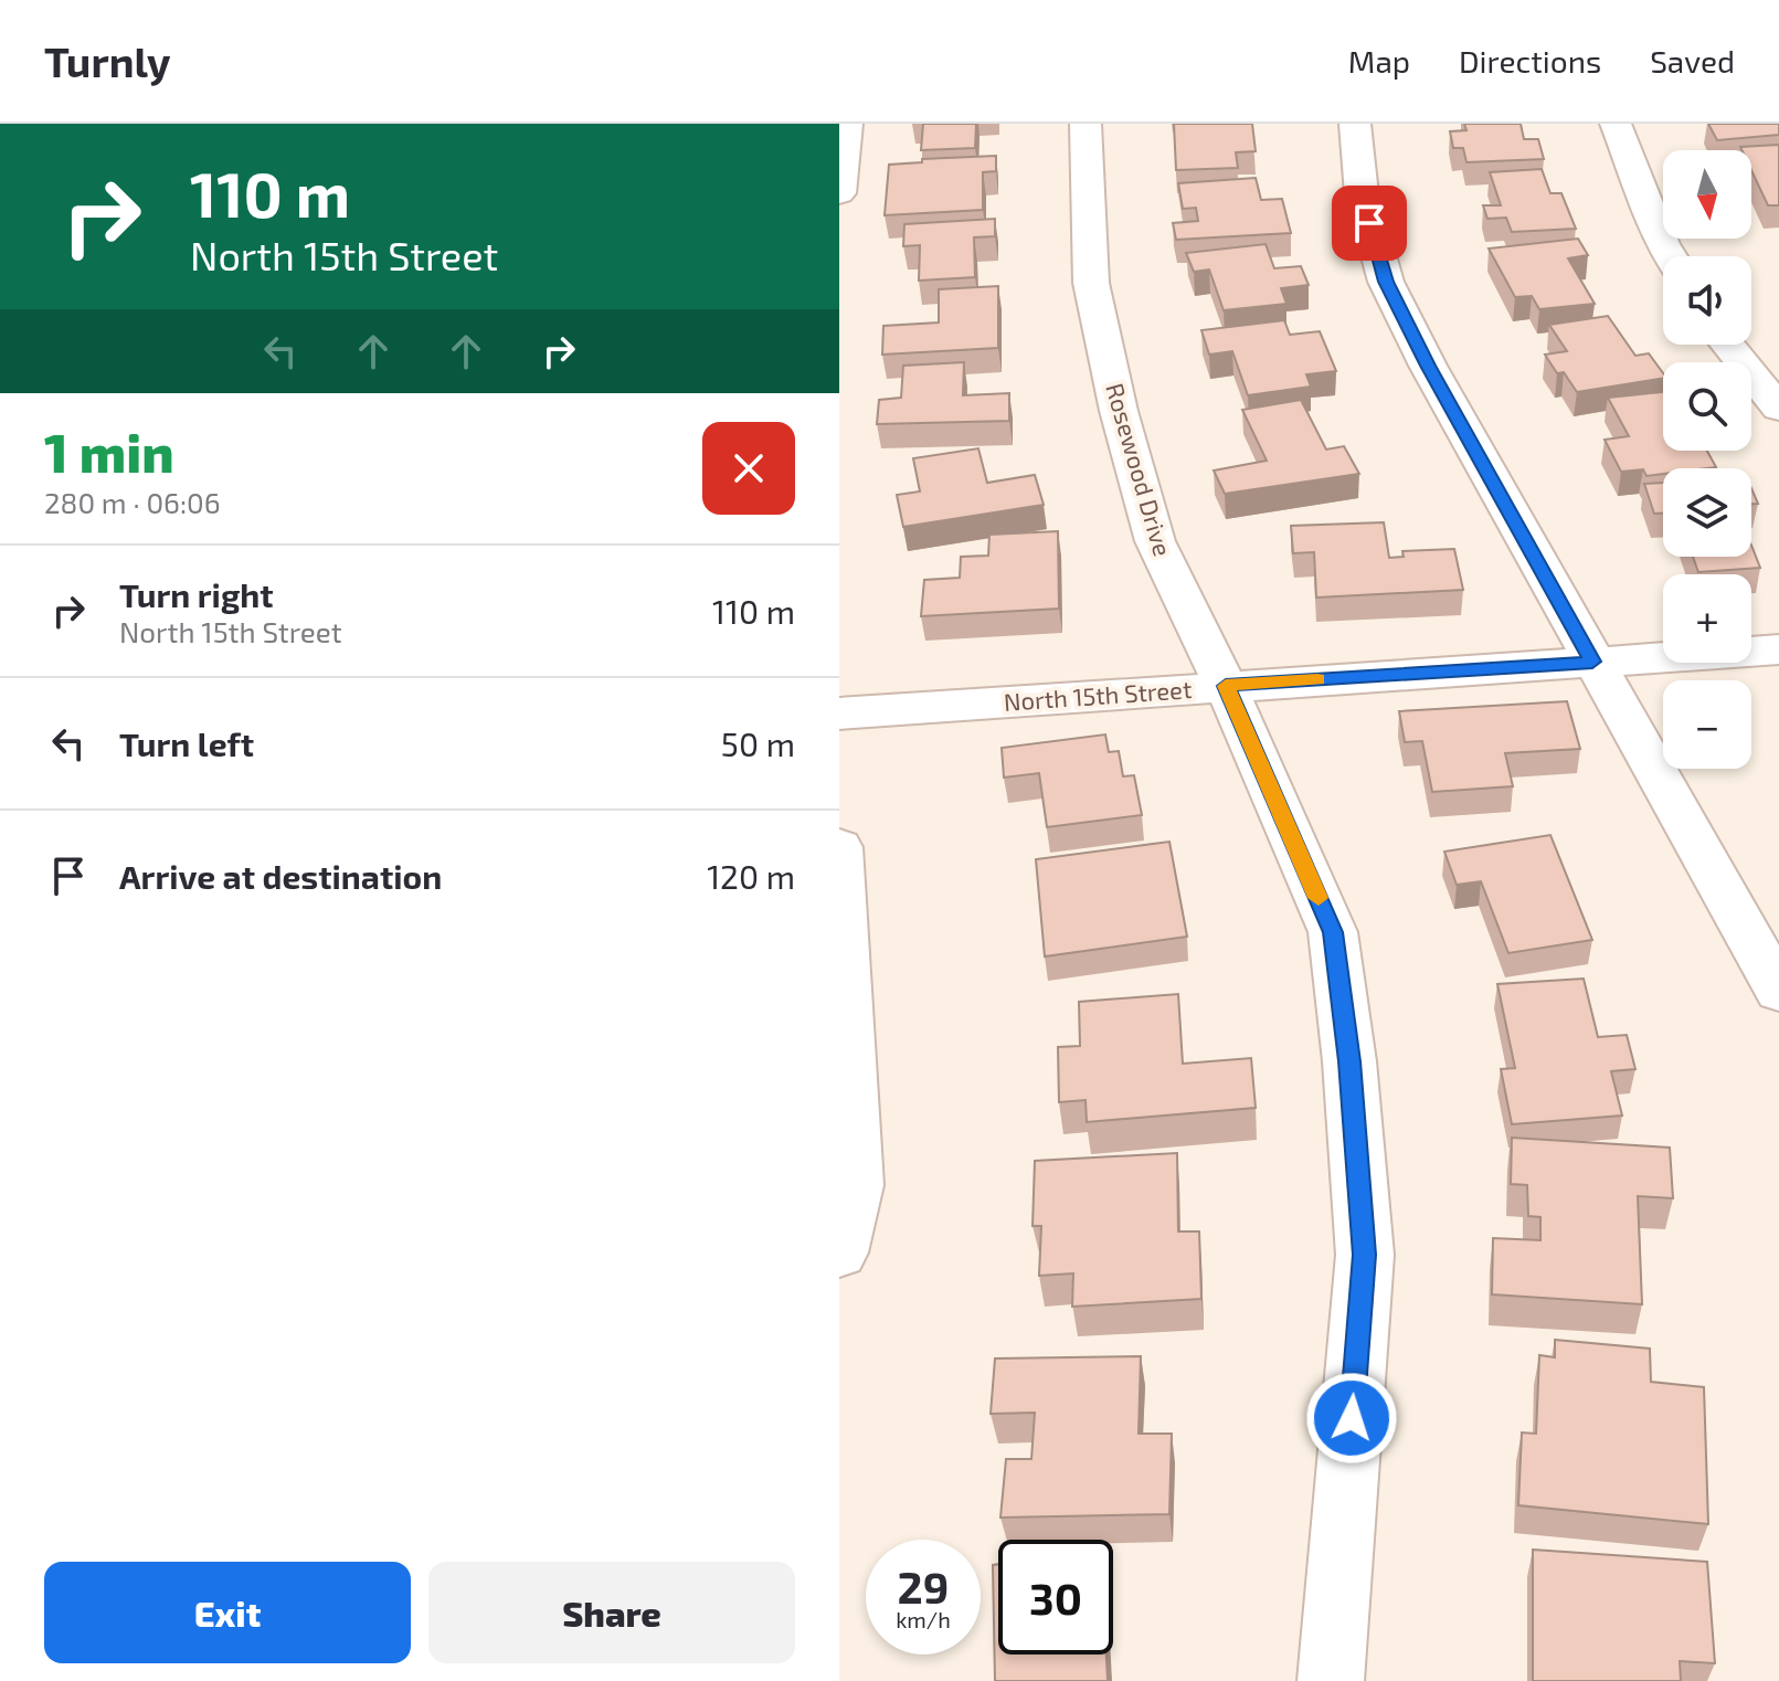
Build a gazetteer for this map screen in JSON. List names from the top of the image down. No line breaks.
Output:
{"streets":{"street":["Rosewood Drive","North 15th Street"]},"crossings":[["Rosewood Drive","North 15th Street"]],"north":"bottom","page":{"header":"Turnly","nav":["Map","Directions","Saved"],"turn":["110 m","North 15th Street"],"map_buttons":["+","−"],"heading":["1 min","280 m · 06:06"],"list":[{"name":"Turn right","note":"North 15th Street","value":"110 m"},{"name":"Turn left","value":"50 m"},{"name":"Arrive at destination","value":"120 m"}],"speed":"29 km/h","limit":"30","buttons":["Exit","Share"]}}
